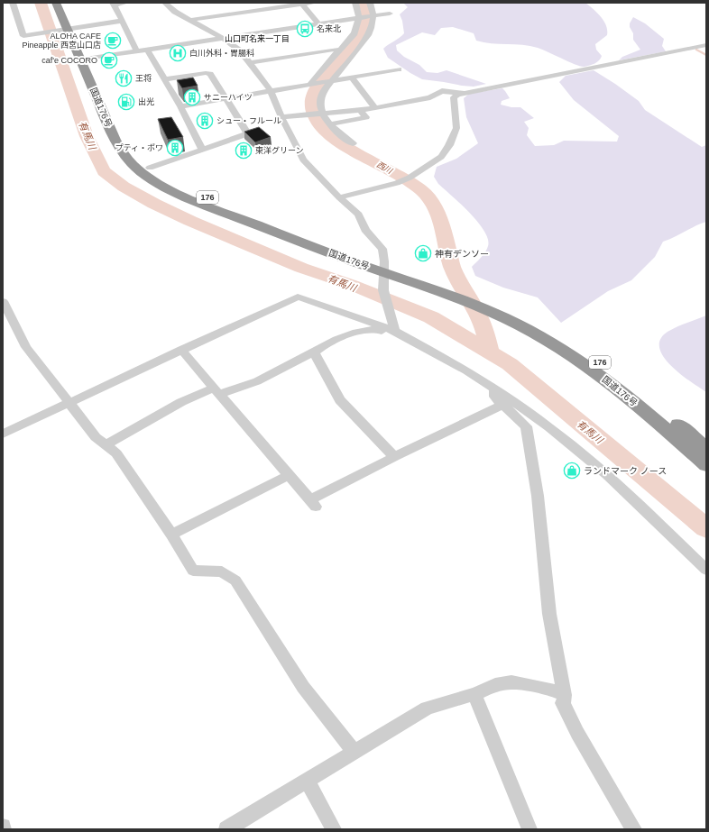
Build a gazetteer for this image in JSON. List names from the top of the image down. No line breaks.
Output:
{"streets":{"highway":["国道176号","176"]},"districts":["山口町名来一丁目"],"water":["有馬川","西川"],"places":{"bus stop":["名来北"],"cafe":["ALOHA CAFE Pineapple 西宮山口店","caf'e COCORO"],"hospital":["白川外科・胃腸科"],"restaurant":["王将"],"building":["サニーハイツ","シュー・フルール","プティ・ポワ","東洋グリーン"],"fuel station":["出光"],"shop":["神有デンソー","ランドマーク ノース"]}}
